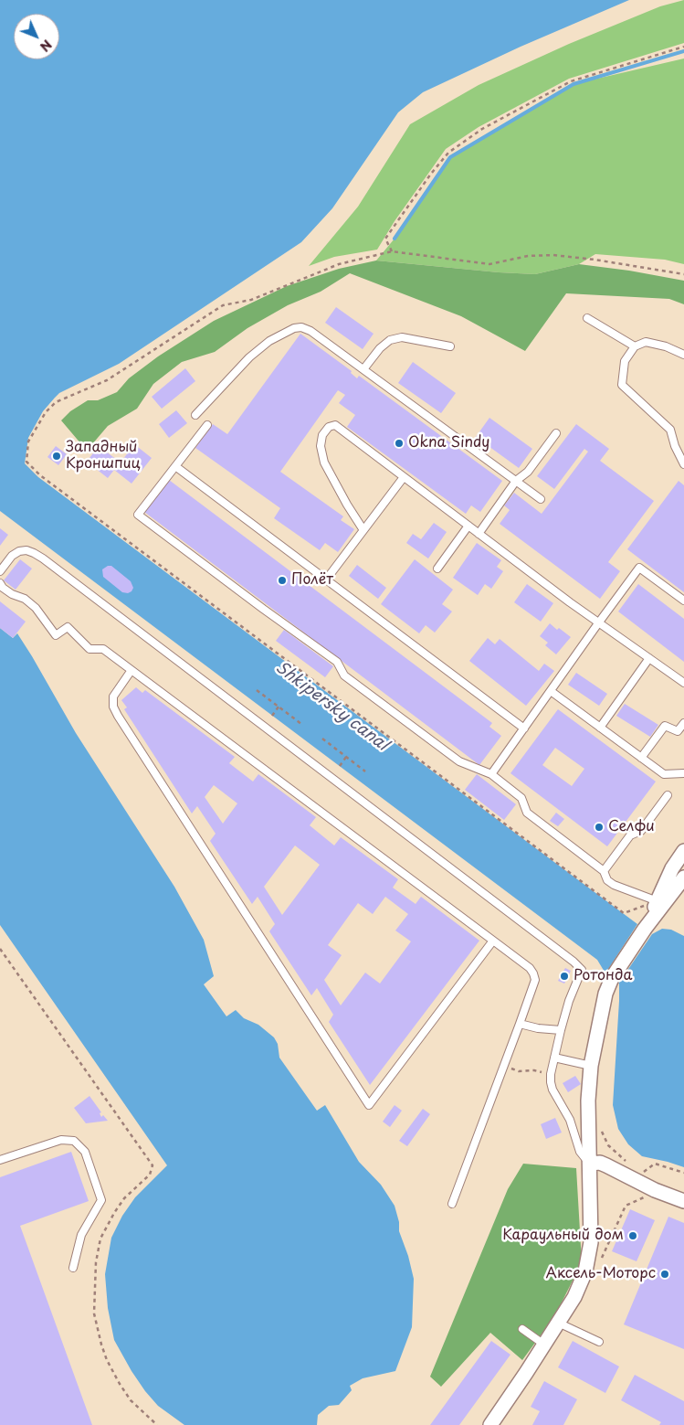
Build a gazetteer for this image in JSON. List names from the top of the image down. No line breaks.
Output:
{"water":["Shkipersky canal"],"places":["Okna Sindy","Западный Кроншпиц","Полёт","Селфи","Ротонда","Караульный дом","Аксель-Моторс"],"north":"bottom right"}
